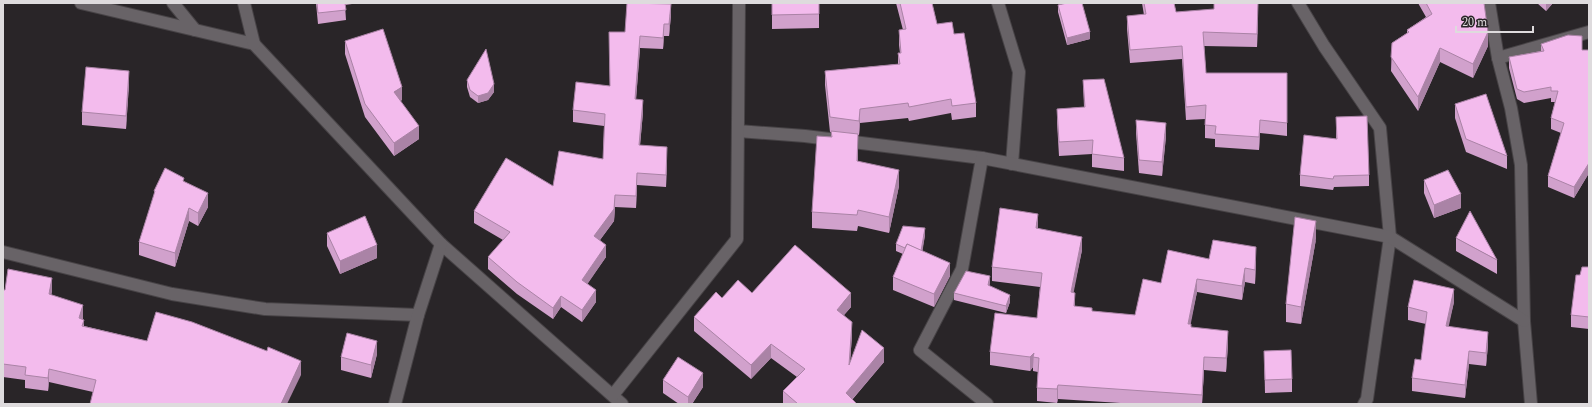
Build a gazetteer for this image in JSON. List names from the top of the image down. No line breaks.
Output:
{"scale_bar":"20 m"}
